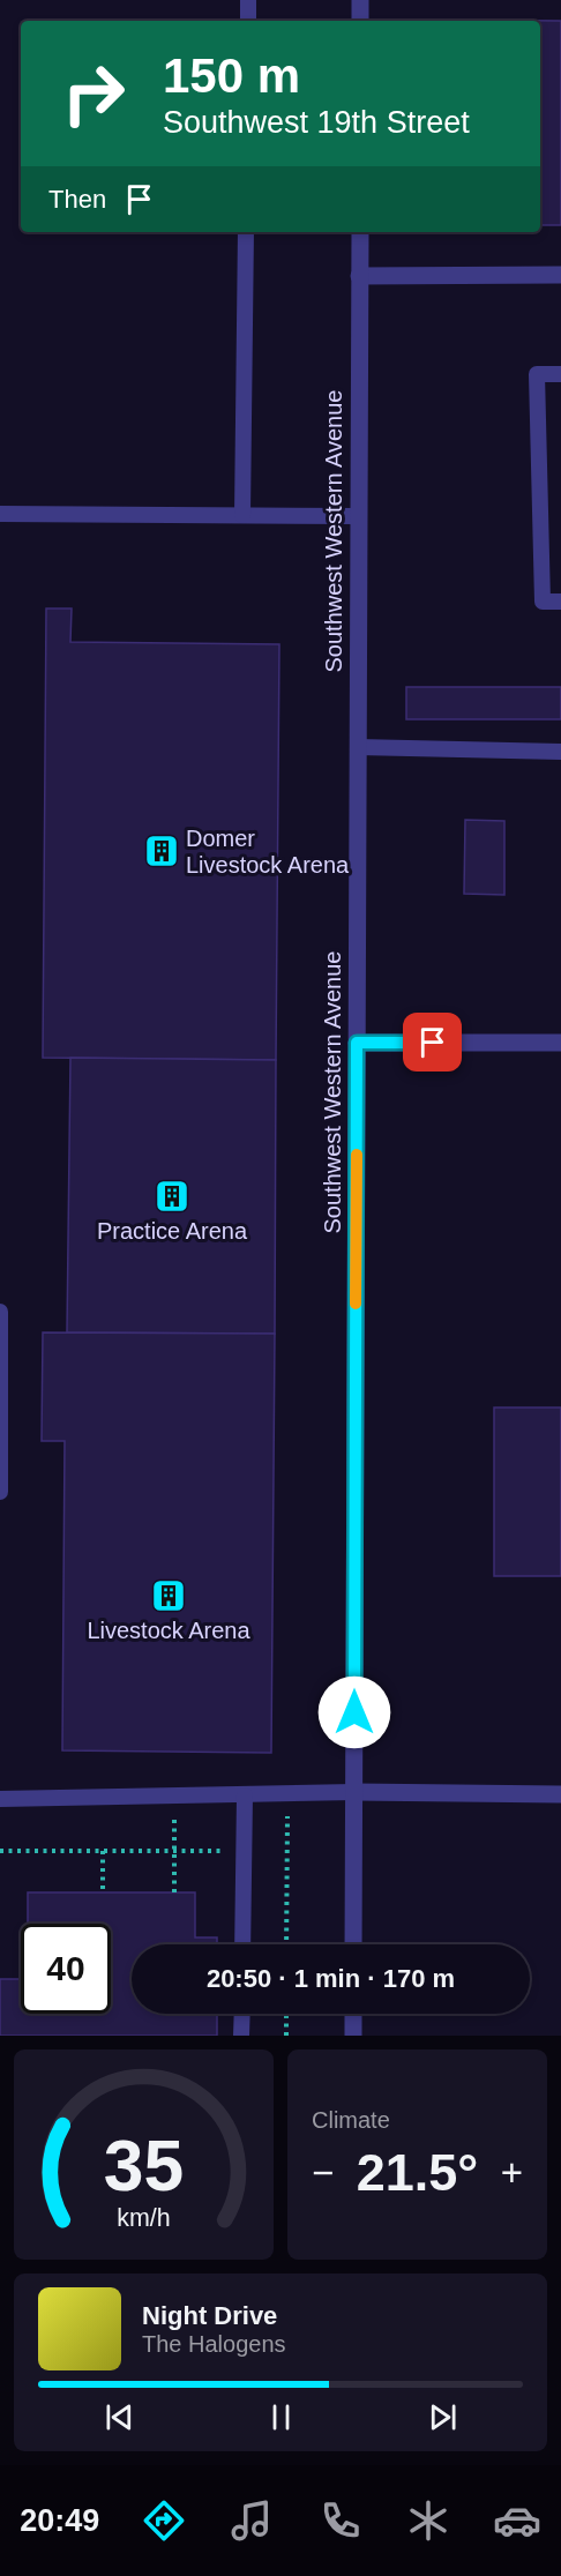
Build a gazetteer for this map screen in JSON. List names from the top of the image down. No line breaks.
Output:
{"streets":{"street":["Southwest Western Avenue"]},"places":{"building":["Domer Livestock Arena","Practice Arena","Livestock Arena"]},"page":{"turn":["150 m","Southwest 19th Street"],"then":"Then","limit":"40","trip":"20:50 · 1 min · 170 m","tile":"Climate","heat":["−","21.5°","+"],"song":["Night Drive","The Halogens"],"tabs":"20:49","gauge":["35","km/h"]}}
